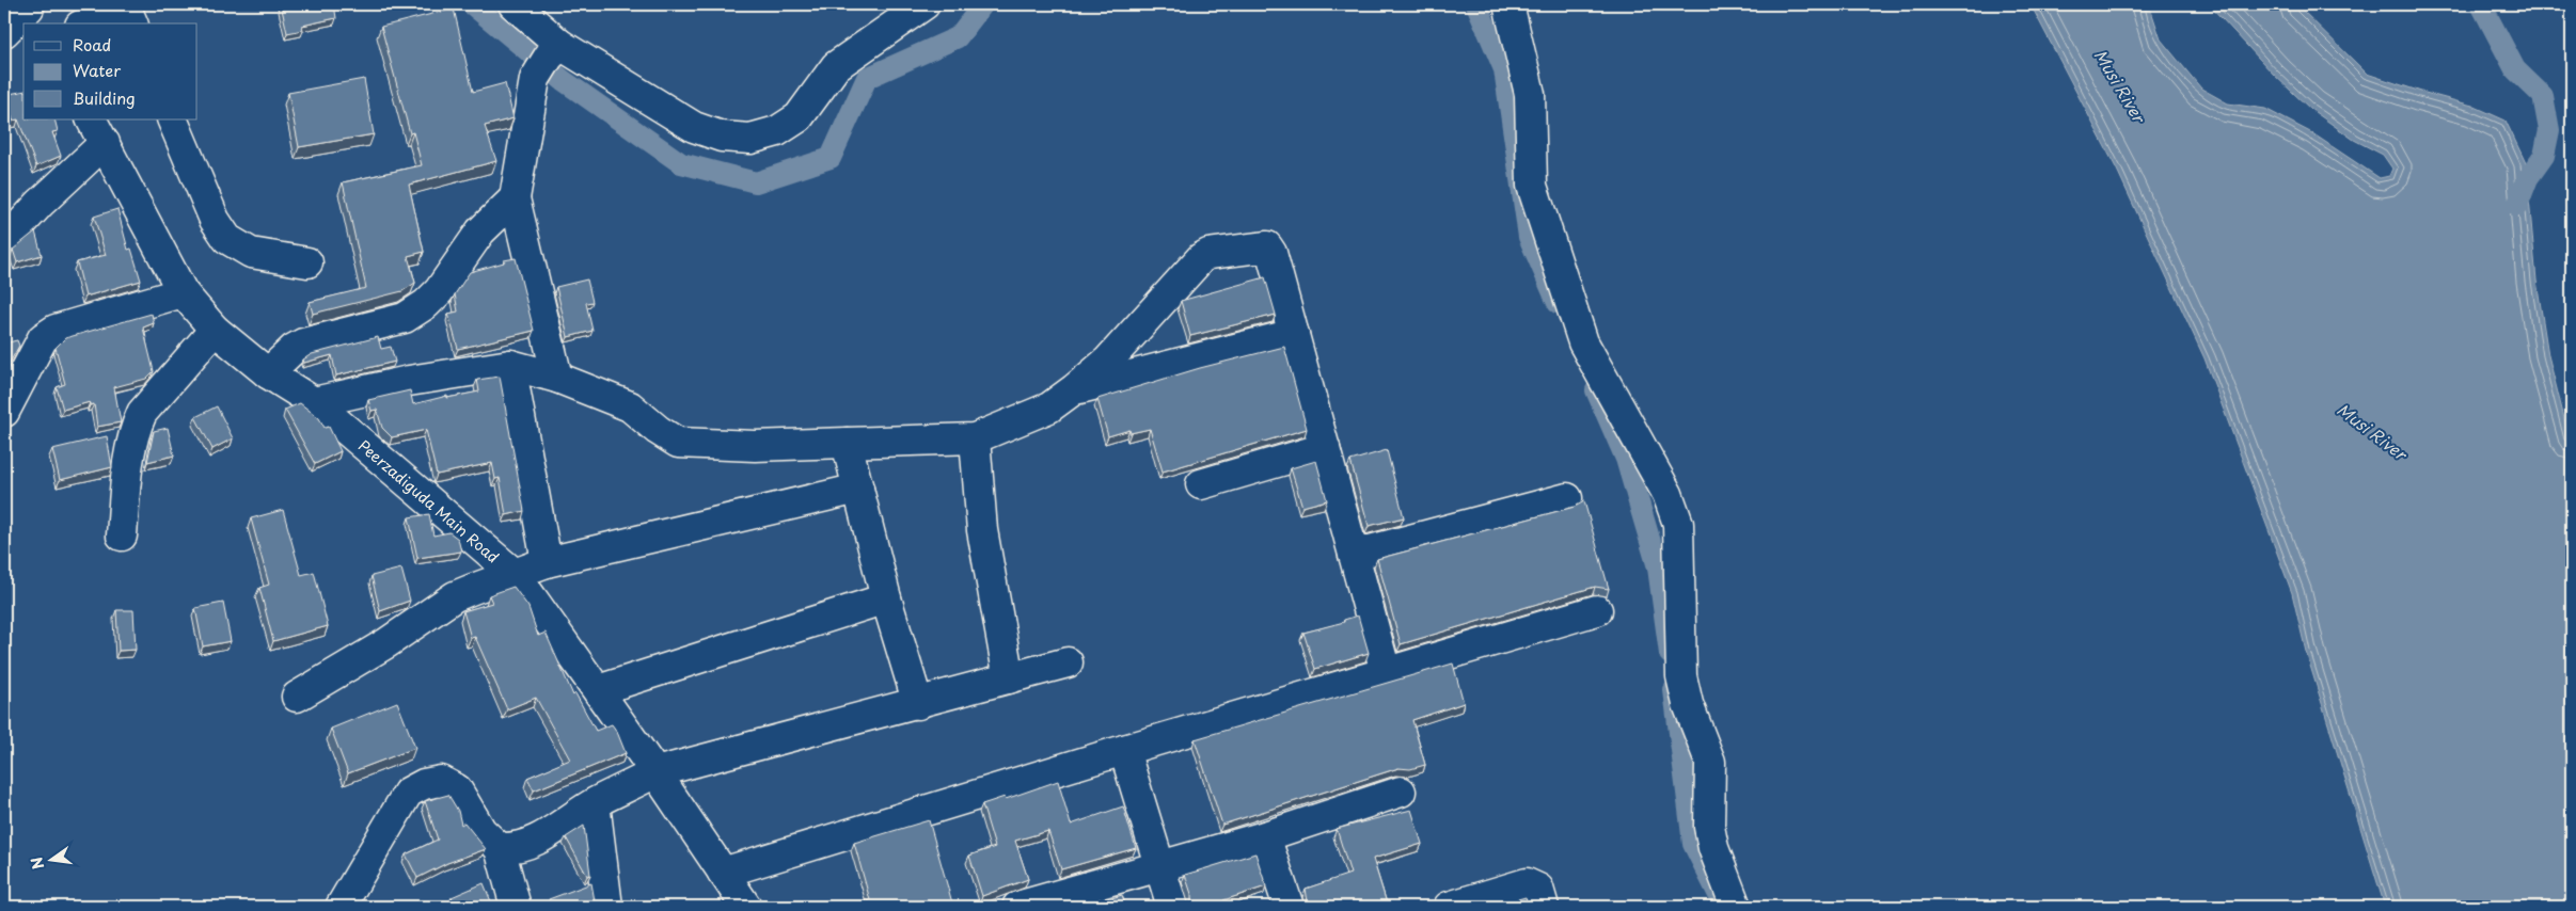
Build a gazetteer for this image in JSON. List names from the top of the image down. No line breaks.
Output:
{"streets":{"street":["Peerzadiguda Main Road"]},"water":["Musi River"],"legend":["Road","Water","Building"],"north":"left"}
